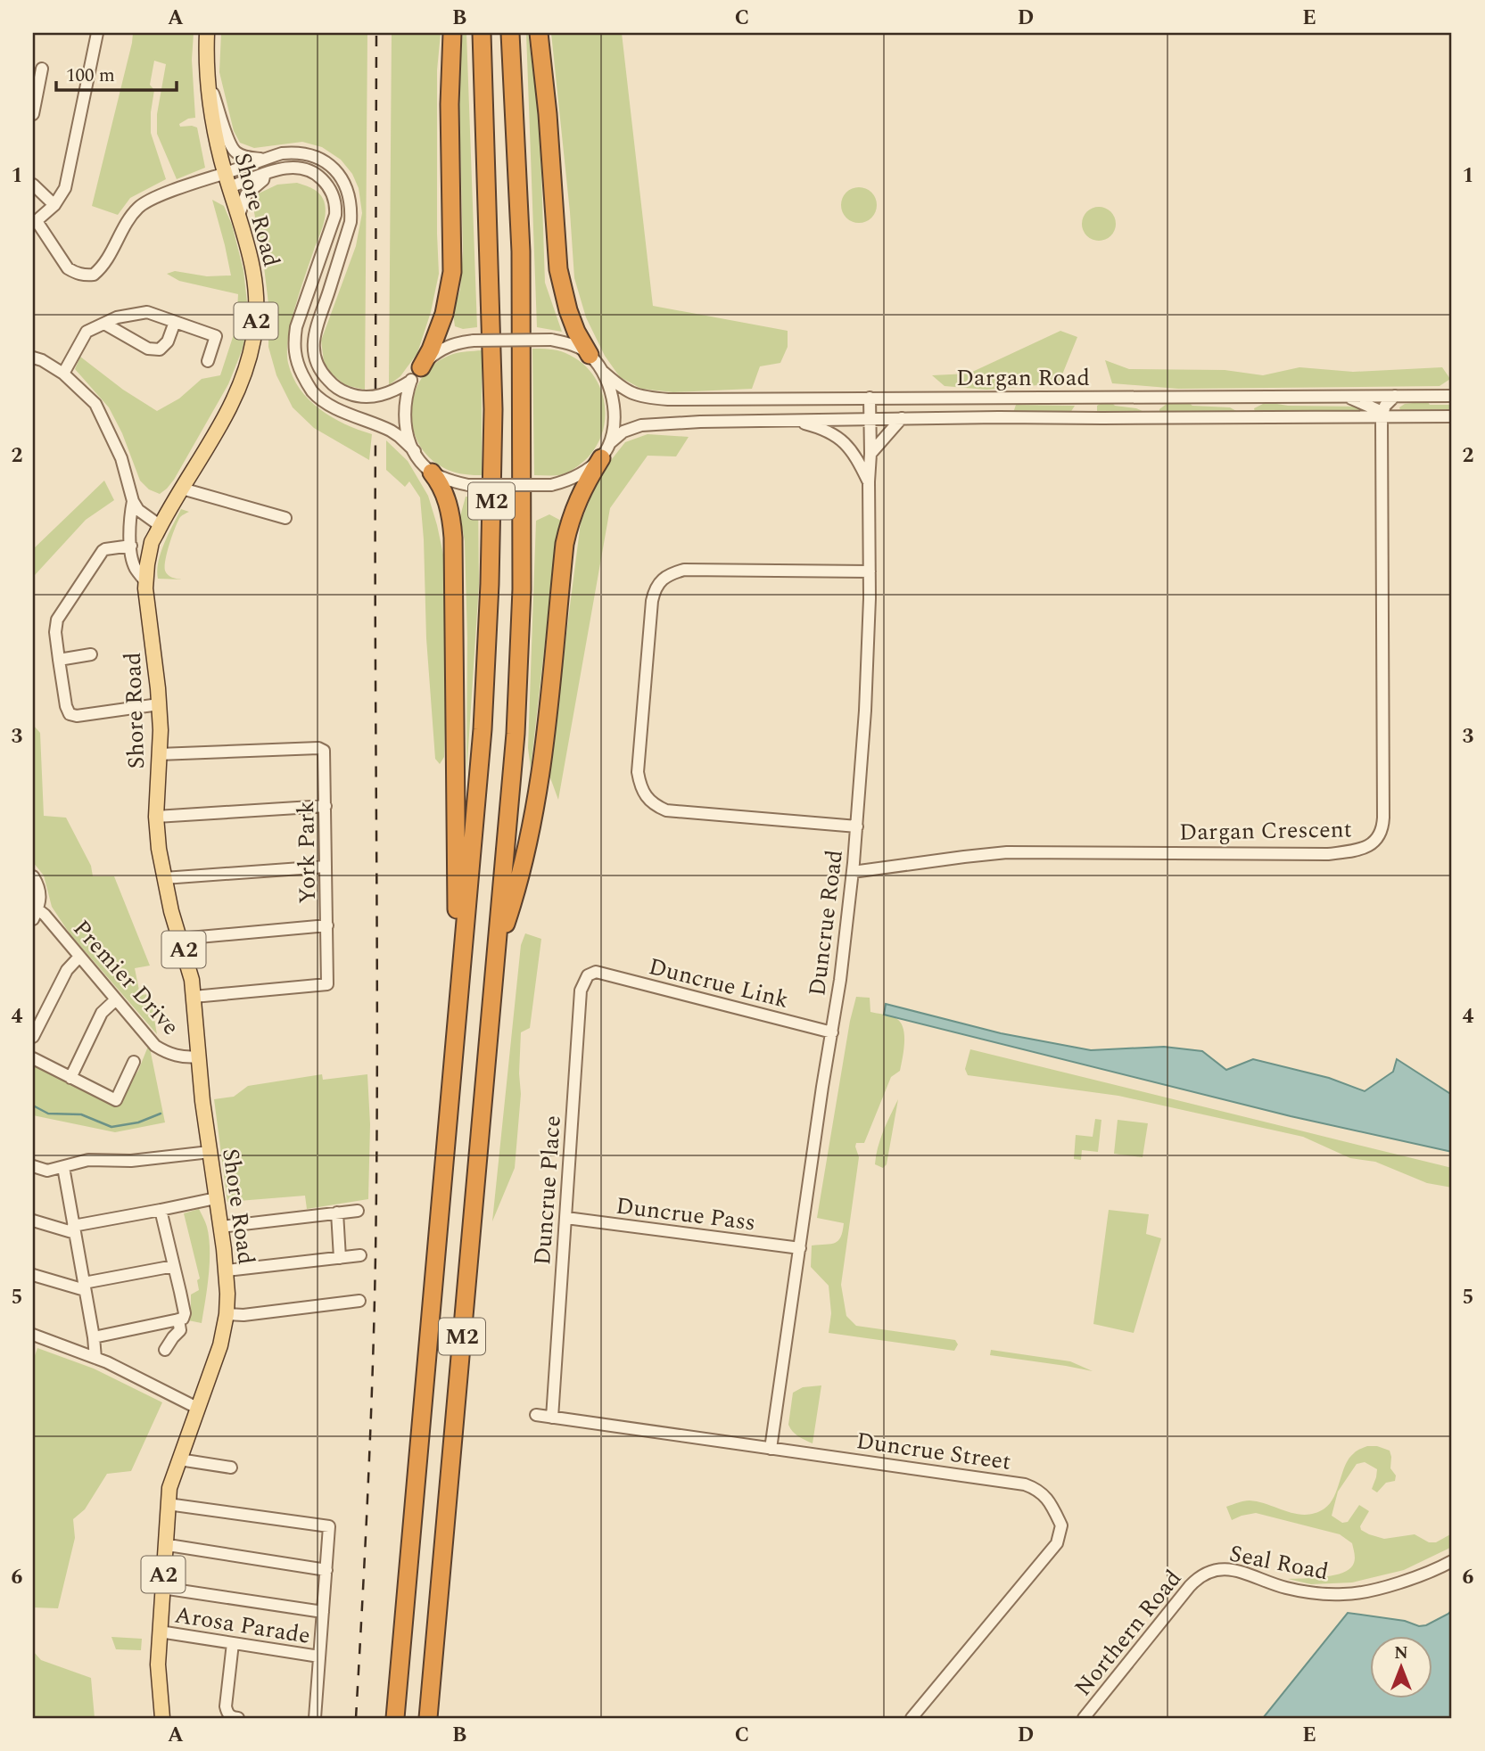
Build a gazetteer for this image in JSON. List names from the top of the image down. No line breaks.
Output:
{"streets":{"highway":["M2"],"main road":["Shore Road","A2"],"street":["Dargan Road","Dargan Crescent","York Park","Duncrue Road","Premier Drive","Duncrue Link","Duncrue Place","Duncrue Pass","Duncrue Street","Seal Road","Arosa Parade","Northern Road"]},"crossings":[["Shore Road","A2"],["Shore Road","York Park"],["Shore Road","Premier Drive"],["A2","Arosa Parade"],["Dargan Road","Dargan Crescent"],["Dargan Road","Duncrue Road"],["Dargan Crescent","Duncrue Road"],["Duncrue Road","Duncrue Link"],["Duncrue Road","Duncrue Pass"],["Duncrue Road","Duncrue Street"],["Duncrue Link","Duncrue Place"],["Duncrue Place","Duncrue Pass"],["Duncrue Place","Duncrue Street"],["Seal Road","Northern Road"]],"scale_bar":"100 m","north":"top","grid":{"columns":["A","B","C","D","E"],"rows":["1","2","3","4","5","6"]}}
